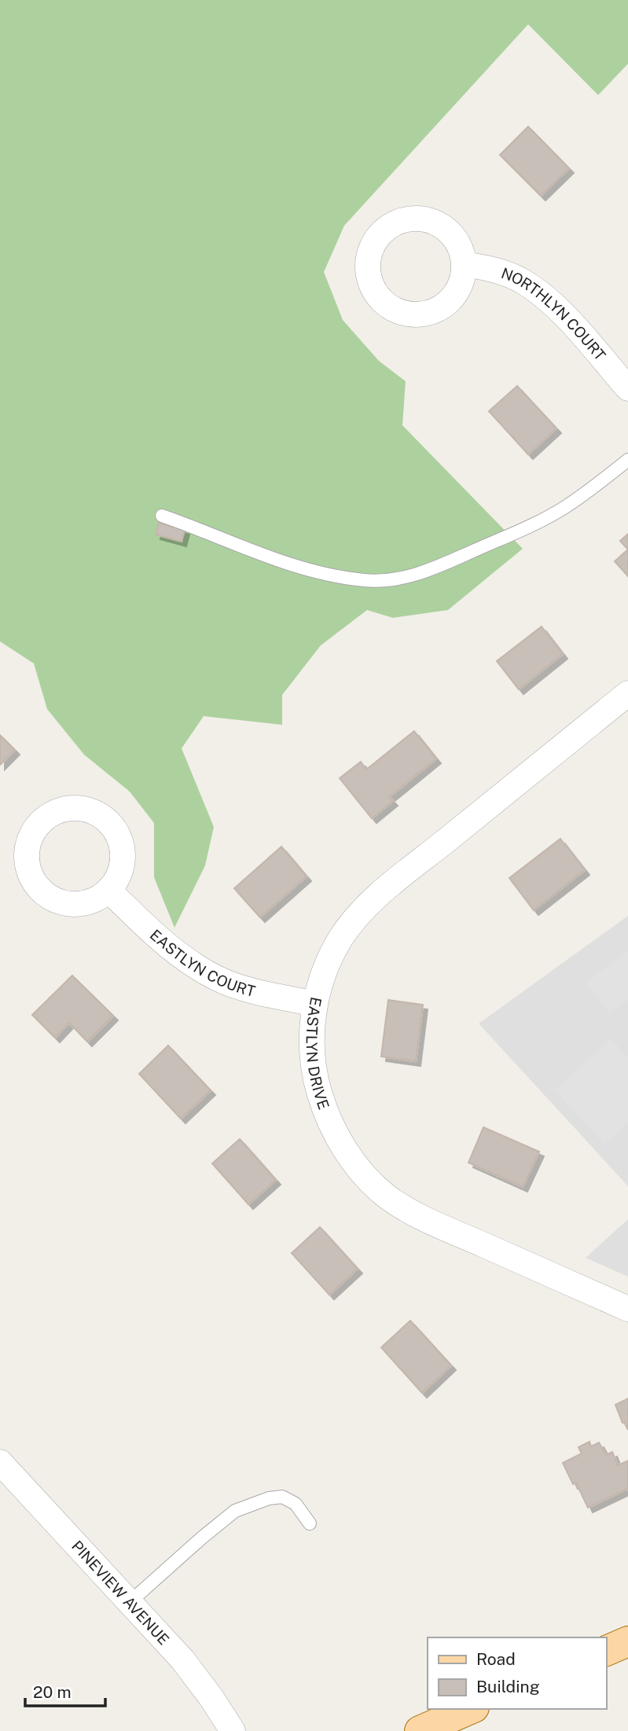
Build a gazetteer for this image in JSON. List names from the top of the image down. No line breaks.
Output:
{"streets":{"street":["NORTHLYN COURT","EASTLYN COURT","EASTLYN DRIVE","PINEVIEW AVENUE"]},"crossings":[["EASTLYN COURT","EASTLYN DRIVE"]],"legend":["Road","Building"],"scale_bar":"20 m"}
